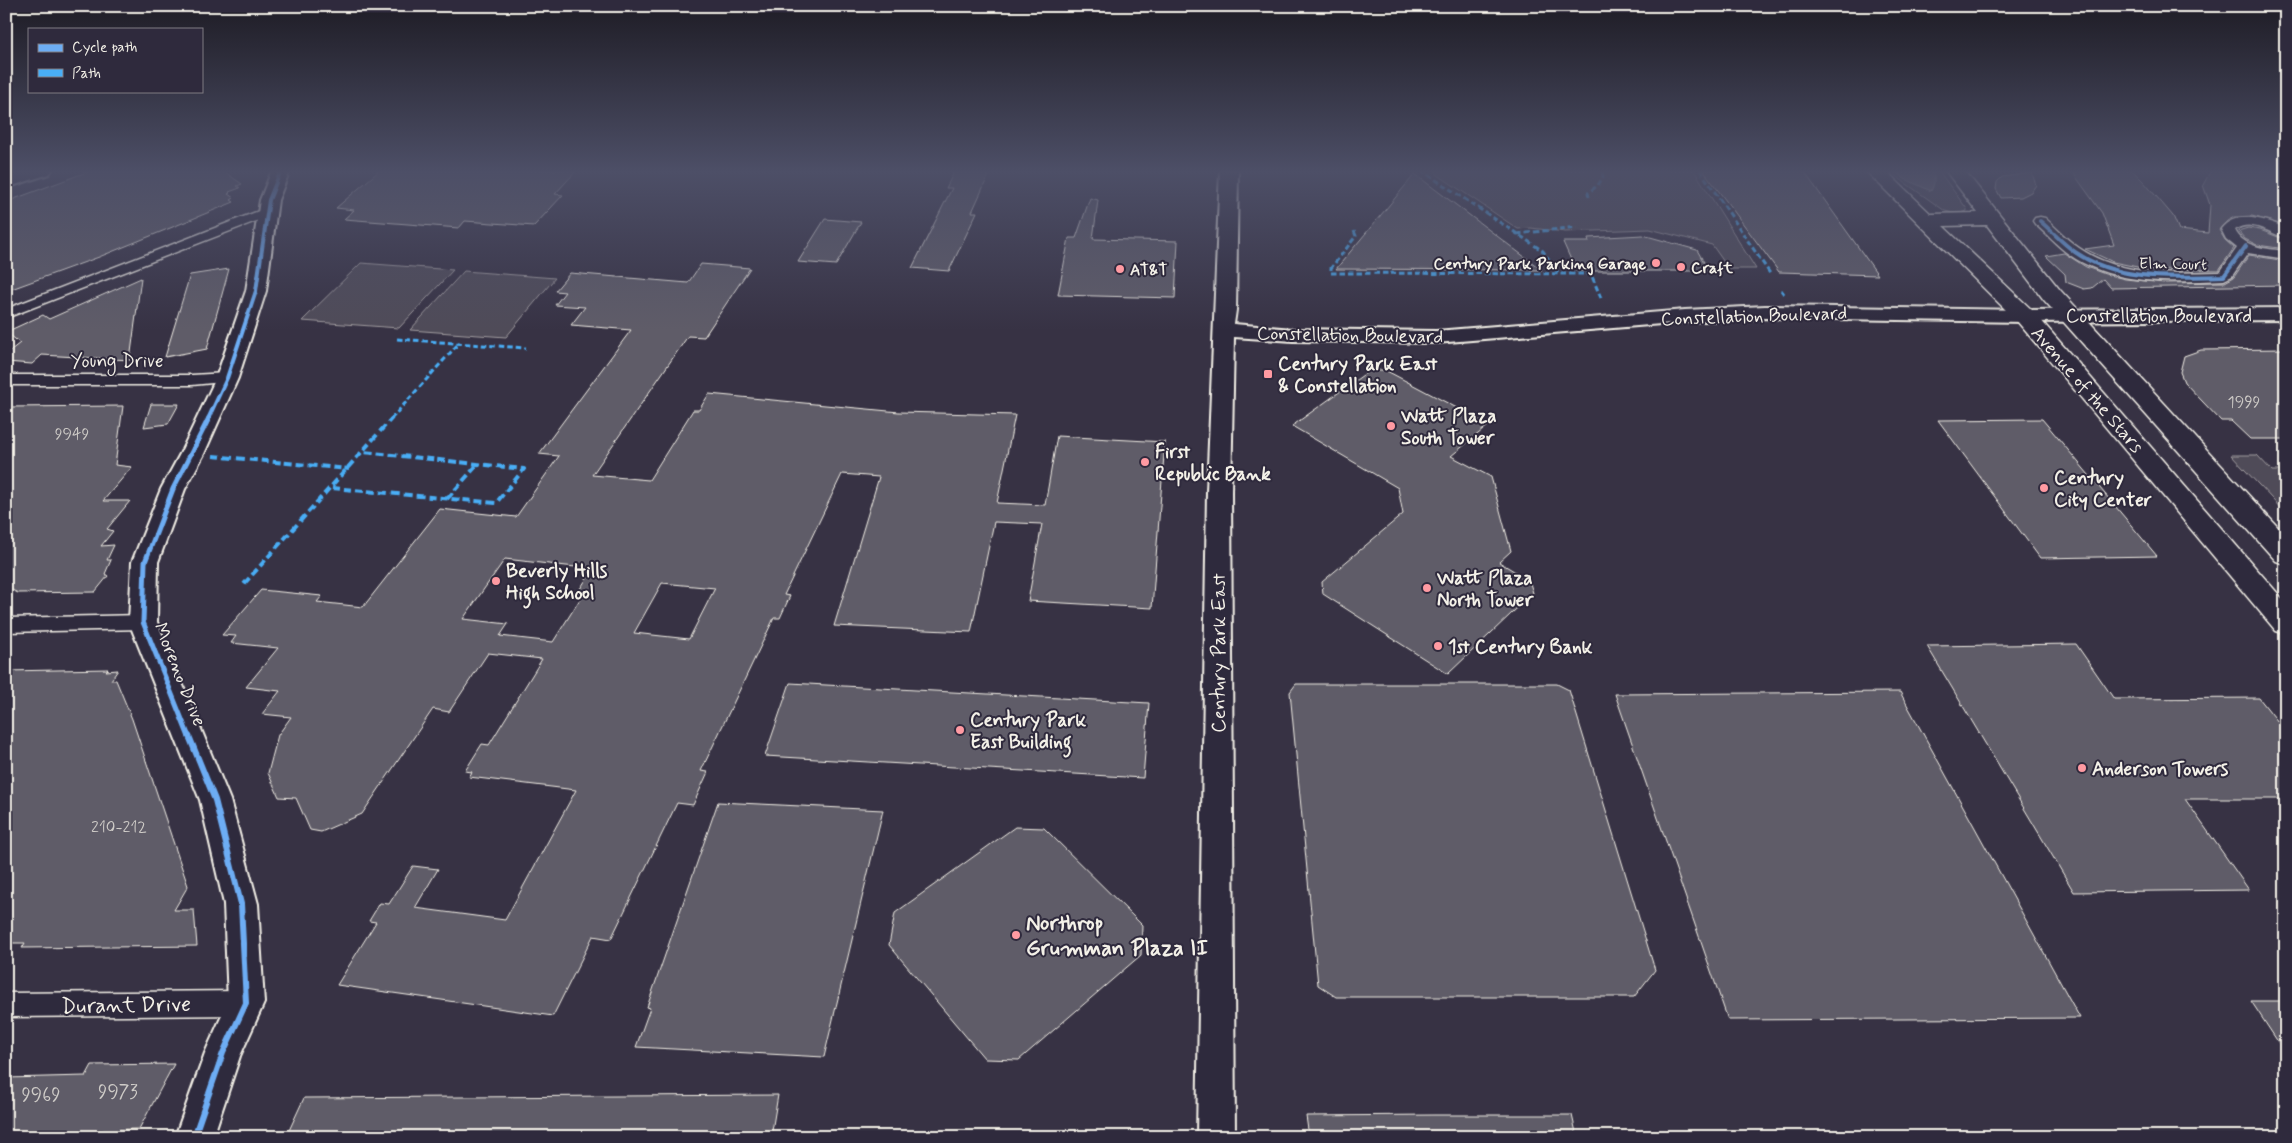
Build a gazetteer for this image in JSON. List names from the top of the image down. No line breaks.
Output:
{"streets":{"main road":["Constellation Boulevard","Avenue of the Stars","Century Park East","Moreno Drive"],"street":["Elm Court","Young Drive","Durant Drive"]},"crossings":[["Constellation Boulevard","Avenue of the Stars"],["Constellation Boulevard","Century Park East"],["Young Drive","Moreno Drive"],["Moreno Drive","Durant Drive"]],"places":{"other":["Century Park Parking Garage","Craft","AT&T","Watt Plaza South Tower","First Republic Bank","Century City Center","Beverly Hills High School","Watt Plaza North Tower","1st Century Bank","Century Park East Building","Anderson Towers","Northrop Grumman Plaza II"],"transit":["Century Park East & Constellation"]},"house_numbers":["1999","9949","210-212","9973","9969"],"legend":["Cycle path","Path"]}
